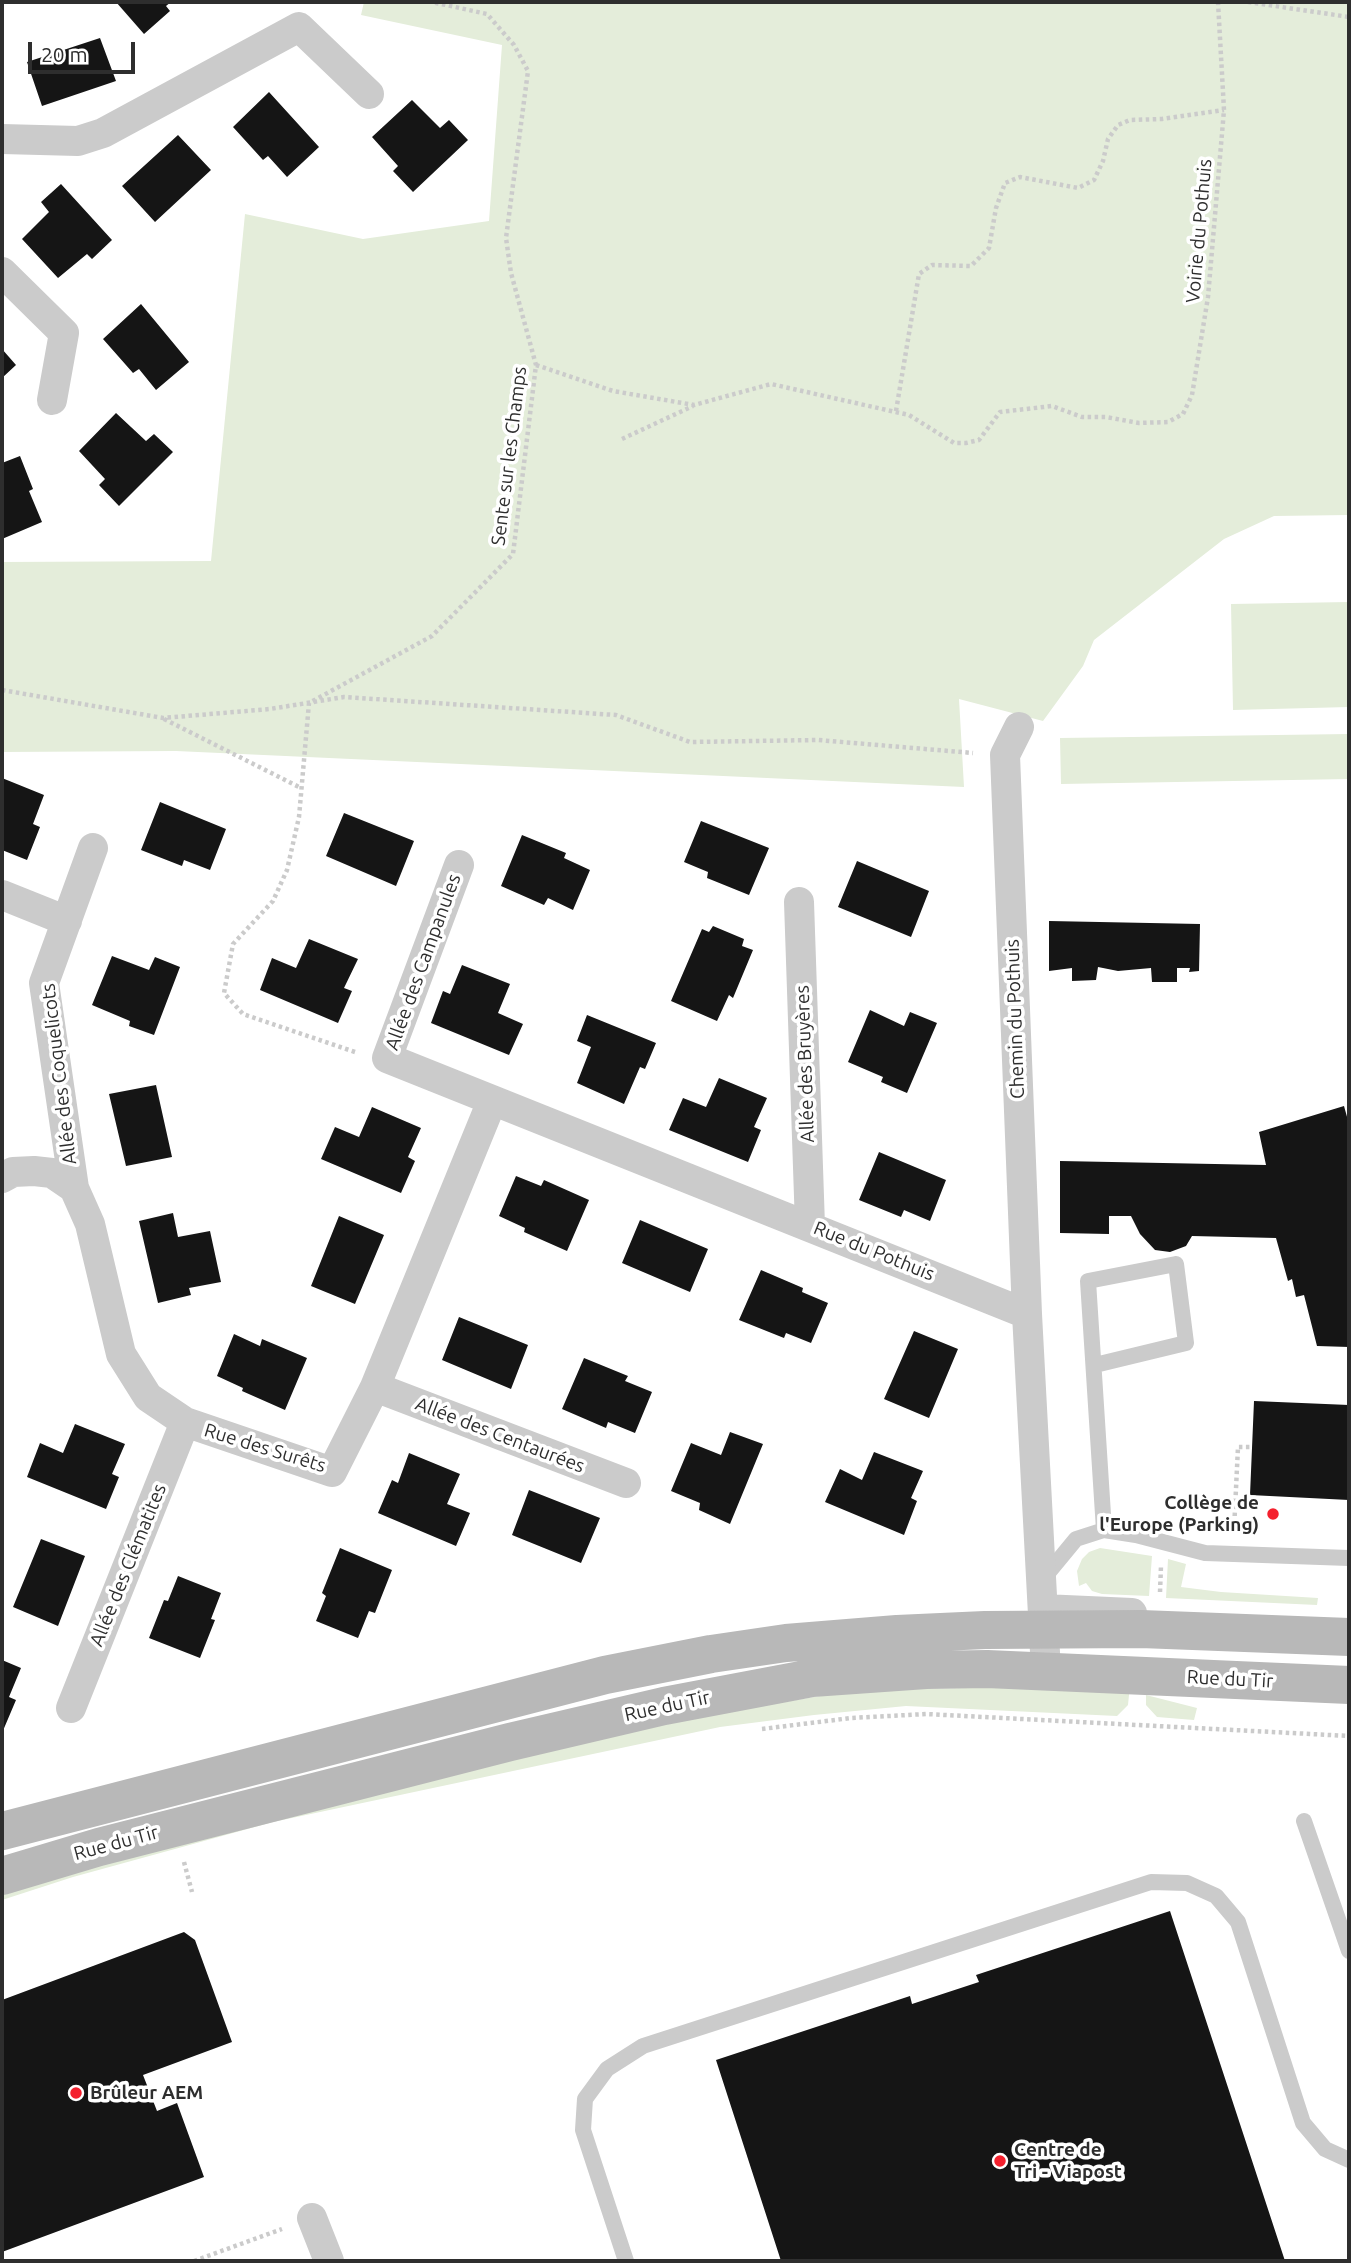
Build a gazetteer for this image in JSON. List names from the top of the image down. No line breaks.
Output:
{"streets":{"main road":["Rue du Tir"],"street":["Allée des Campanules","Chemin du Pothuis","Allée des Bruyères","Allée des Coquelicots","Rue du Pothuis","Allée des Centaurées","Rue des Surêts","Allée des Clématites"],"path":["Voirie du Pothuis","Sente sur les Champs"]},"crossings":[["Allée des Campanules","Rue du Pothuis"],["Chemin du Pothuis","Rue du Pothuis"],["Allée des Bruyères","Rue du Pothuis"],["Allée des Coquelicots","Rue des Surêts"],["Rue du Pothuis","Rue des Surêts"],["Allée des Centaurées","Rue des Surêts"],["Rue des Surêts","Allée des Clématites"]],"places":["Collège de l'Europe (Parking)","Brûleur AEM","Centre de Tri - Viapost"],"scale_bar":"20 m"}
